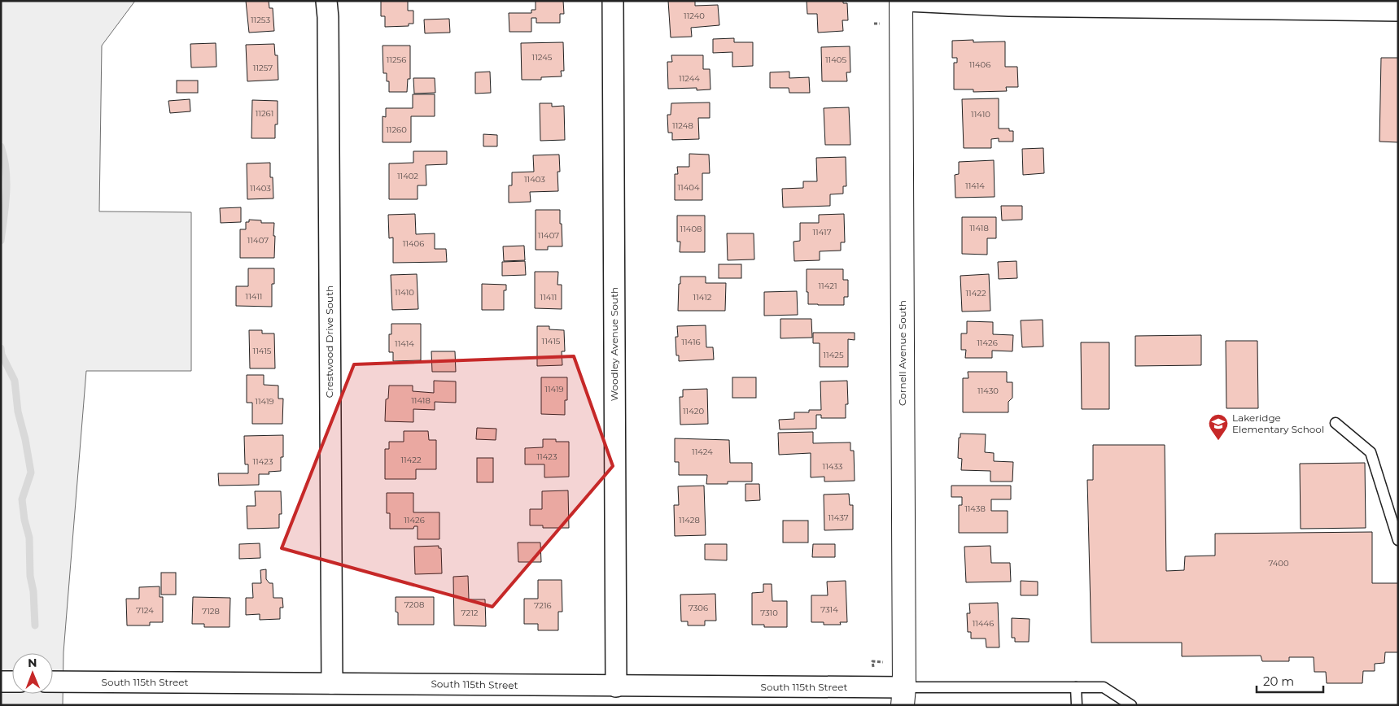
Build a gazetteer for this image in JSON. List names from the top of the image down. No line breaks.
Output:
{"streets":{"street":["Crestwood Drive South","Woodley Avenue South","Cornell Avenue South","South 115th Street"]},"crossings":[["Crestwood Drive South","South 115th Street"],["Woodley Avenue South","South 115th Street"],["Cornell Avenue South","South 115th Street"]],"places":{"school or university":["Lakeridge Elementary School"]},"house_numbers":["11240","11253","11245","11256","11405","11406","11257","11244","11261","11410","11248","11260","11402","11403","11414","11404","11403","11418","11408","11417","11407","11407","11406","11421","11410","11422","11411","11411","11412","11415","11416","11426","11414","11415","11425","11419","11430","11418","11419","11420","11424","11423","11422","11423","11433","11438","11437","11426","11428","7400","7208","7216","7306","7314","7124","7128","7212","7310","11446"],"scale_bar":"20 m","north":"top"}
